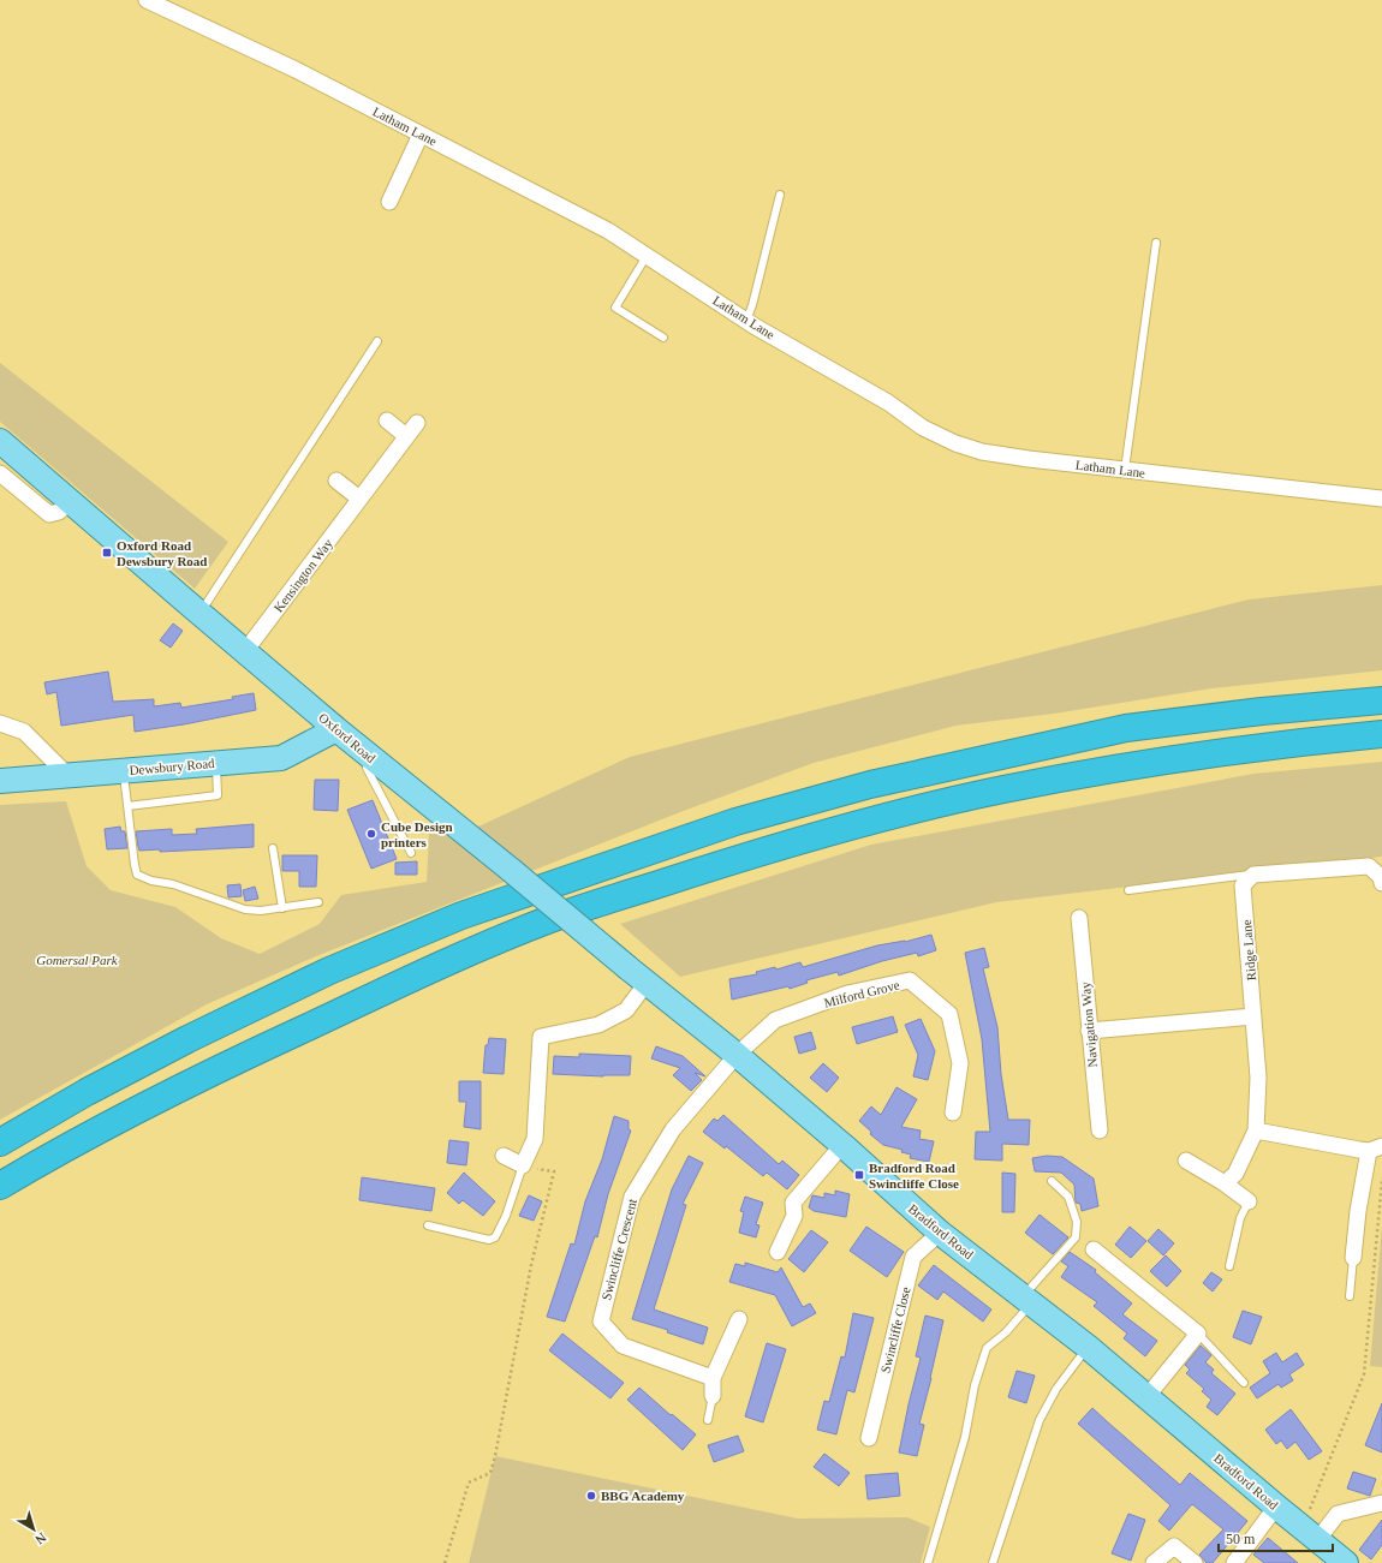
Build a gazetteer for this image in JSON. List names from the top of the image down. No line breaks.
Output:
{"streets":{"main road":["Oxford Road","Dewsbury Road","Bradford Road"],"street":["Latham Lane","Kensington Way","Ridge Lane","Milford Grove","Navigation Way","Swincliffe Crescent","Swincliffe Close"]},"crossings":[["Kensington Way","Oxford Road"],["Oxford Road","Dewsbury Road"],["Oxford Road","Bradford Road"],["Milford Grove","Bradford Road"],["Milford Grove","Swincliffe Crescent"],["Bradford Road","Swincliffe Crescent"],["Bradford Road","Swincliffe Close"]],"parks":["Gomersal Park"],"places":{"transit":["Oxford Road Dewsbury Road","Bradford Road Swincliffe Close"],"other":["Cube Design printers","BBG Academy"]},"scale_bar":"50 m","north":"bottom right"}
